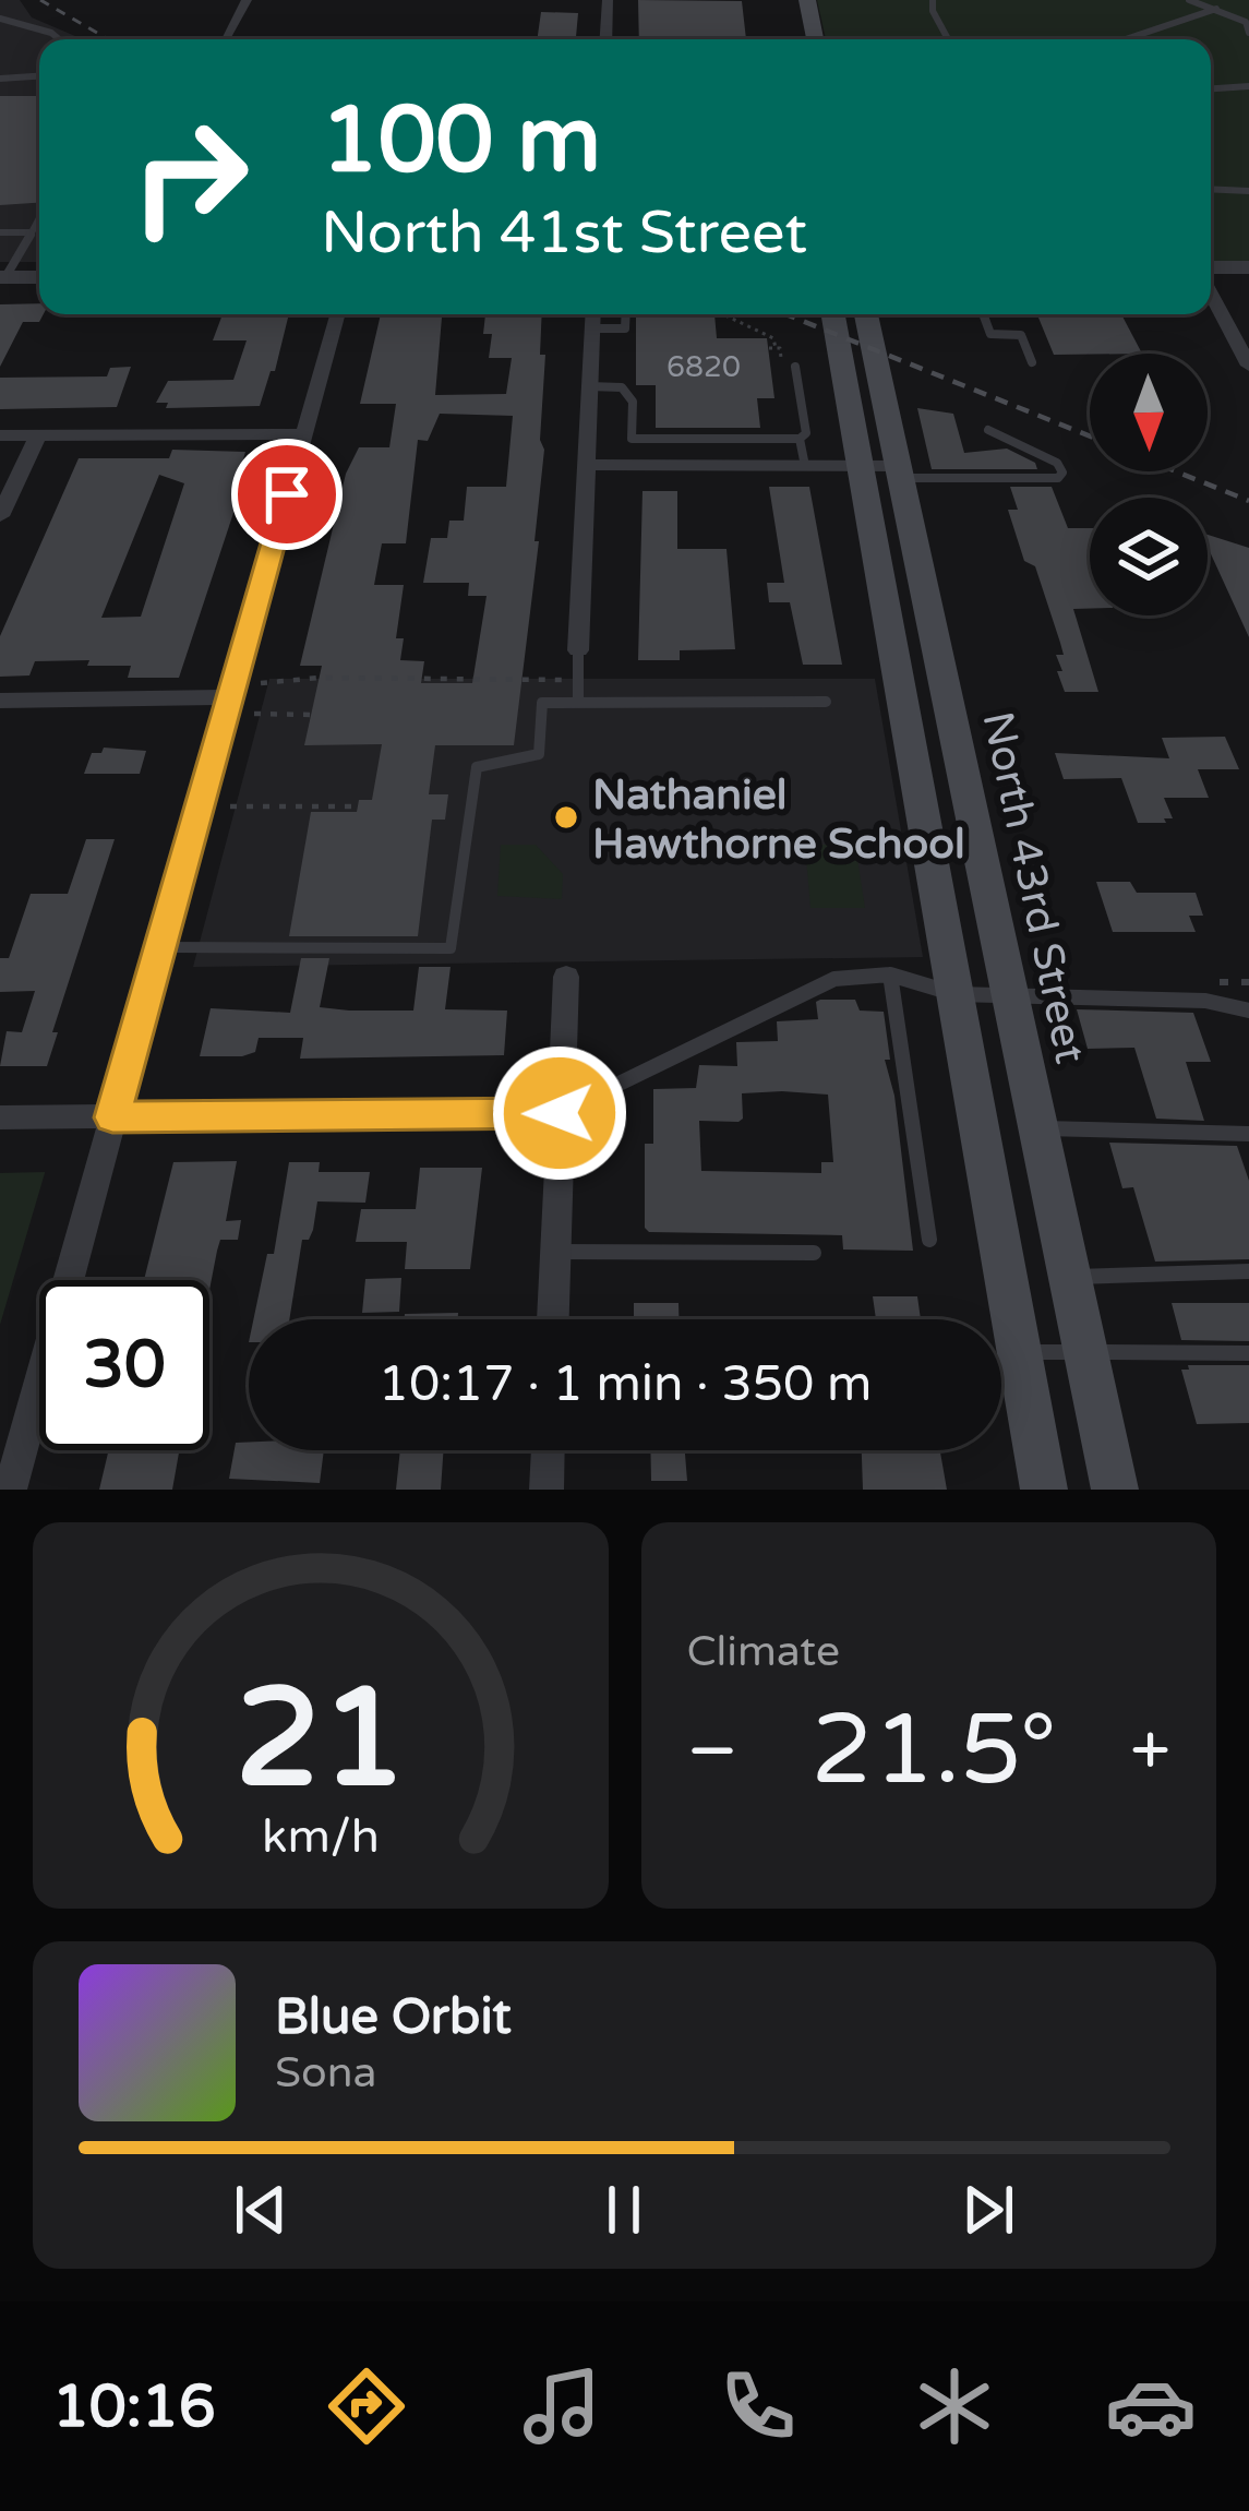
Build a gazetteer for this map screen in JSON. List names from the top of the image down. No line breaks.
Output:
{"streets":{"main road":["North 43rd Street"]},"places":["Nathaniel Hawthorne School"],"house_numbers":["6820"],"north":"bottom","page":{"turn":["100 m","North 41st Street"],"limit":"30","trip":"10:17 · 1 min · 350 m","tile":"Climate","heat":["−","21.5°","+"],"song":["Blue Orbit","Sona"],"tabs":"10:16","gauge":["21","km/h"]}}
